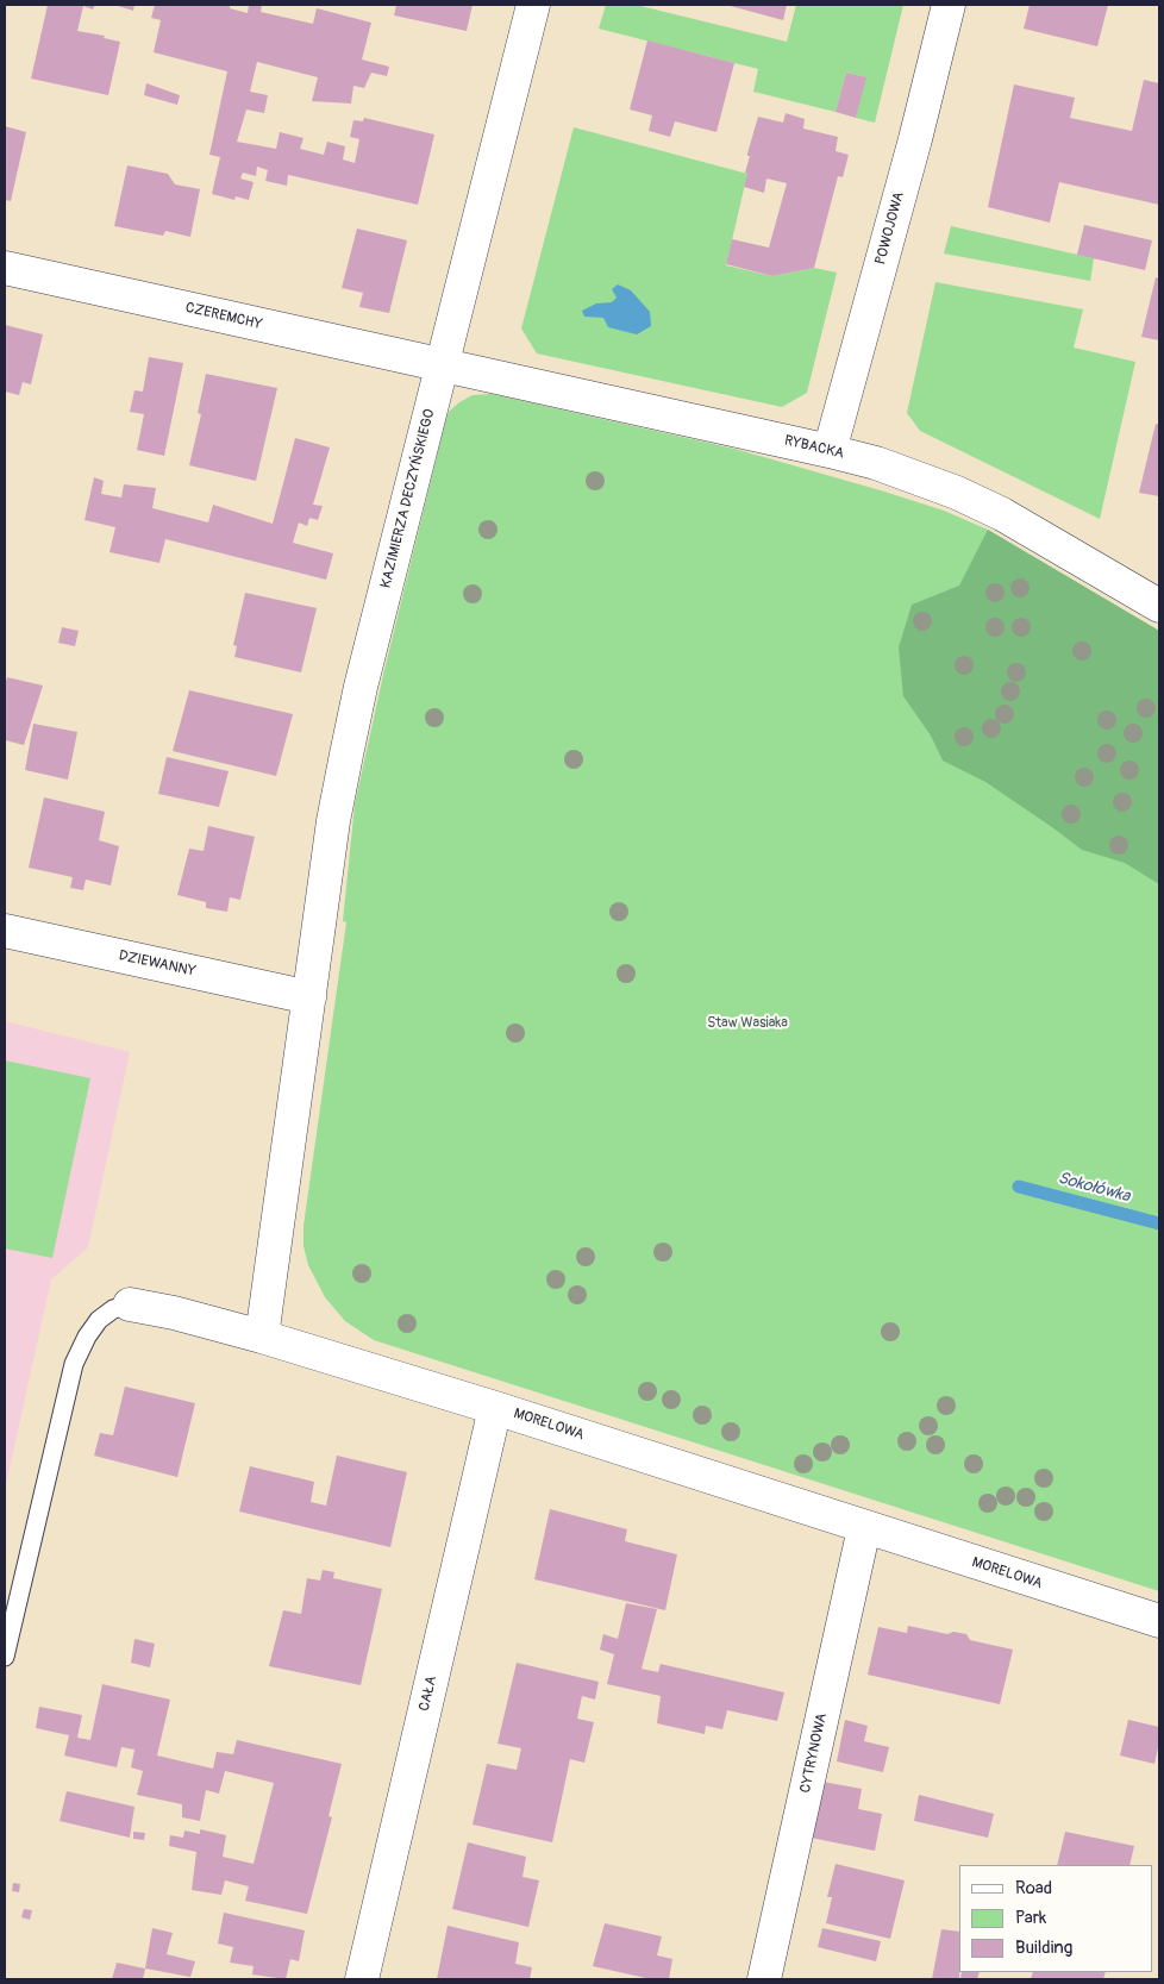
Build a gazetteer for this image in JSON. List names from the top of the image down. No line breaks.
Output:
{"streets":{"street":["POWOJOWA","CZEREMCHY","RYBACKA","KAZIMIERZA DECZYŃSKIEGO","DZIEWANNY","MORELOWA","CAŁA","CYTRYNOWA"]},"crossings":[["POWOJOWA","RYBACKA"],["CZEREMCHY","RYBACKA"],["CZEREMCHY","KAZIMIERZA DECZYŃSKIEGO"],["RYBACKA","KAZIMIERZA DECZYŃSKIEGO"],["KAZIMIERZA DECZYŃSKIEGO","DZIEWANNY"],["MORELOWA","CAŁA"],["MORELOWA","CYTRYNOWA"]],"water":["Sokołówka"],"parks":["Staw Wasiaka"],"legend":["Road","Park","Building"]}
